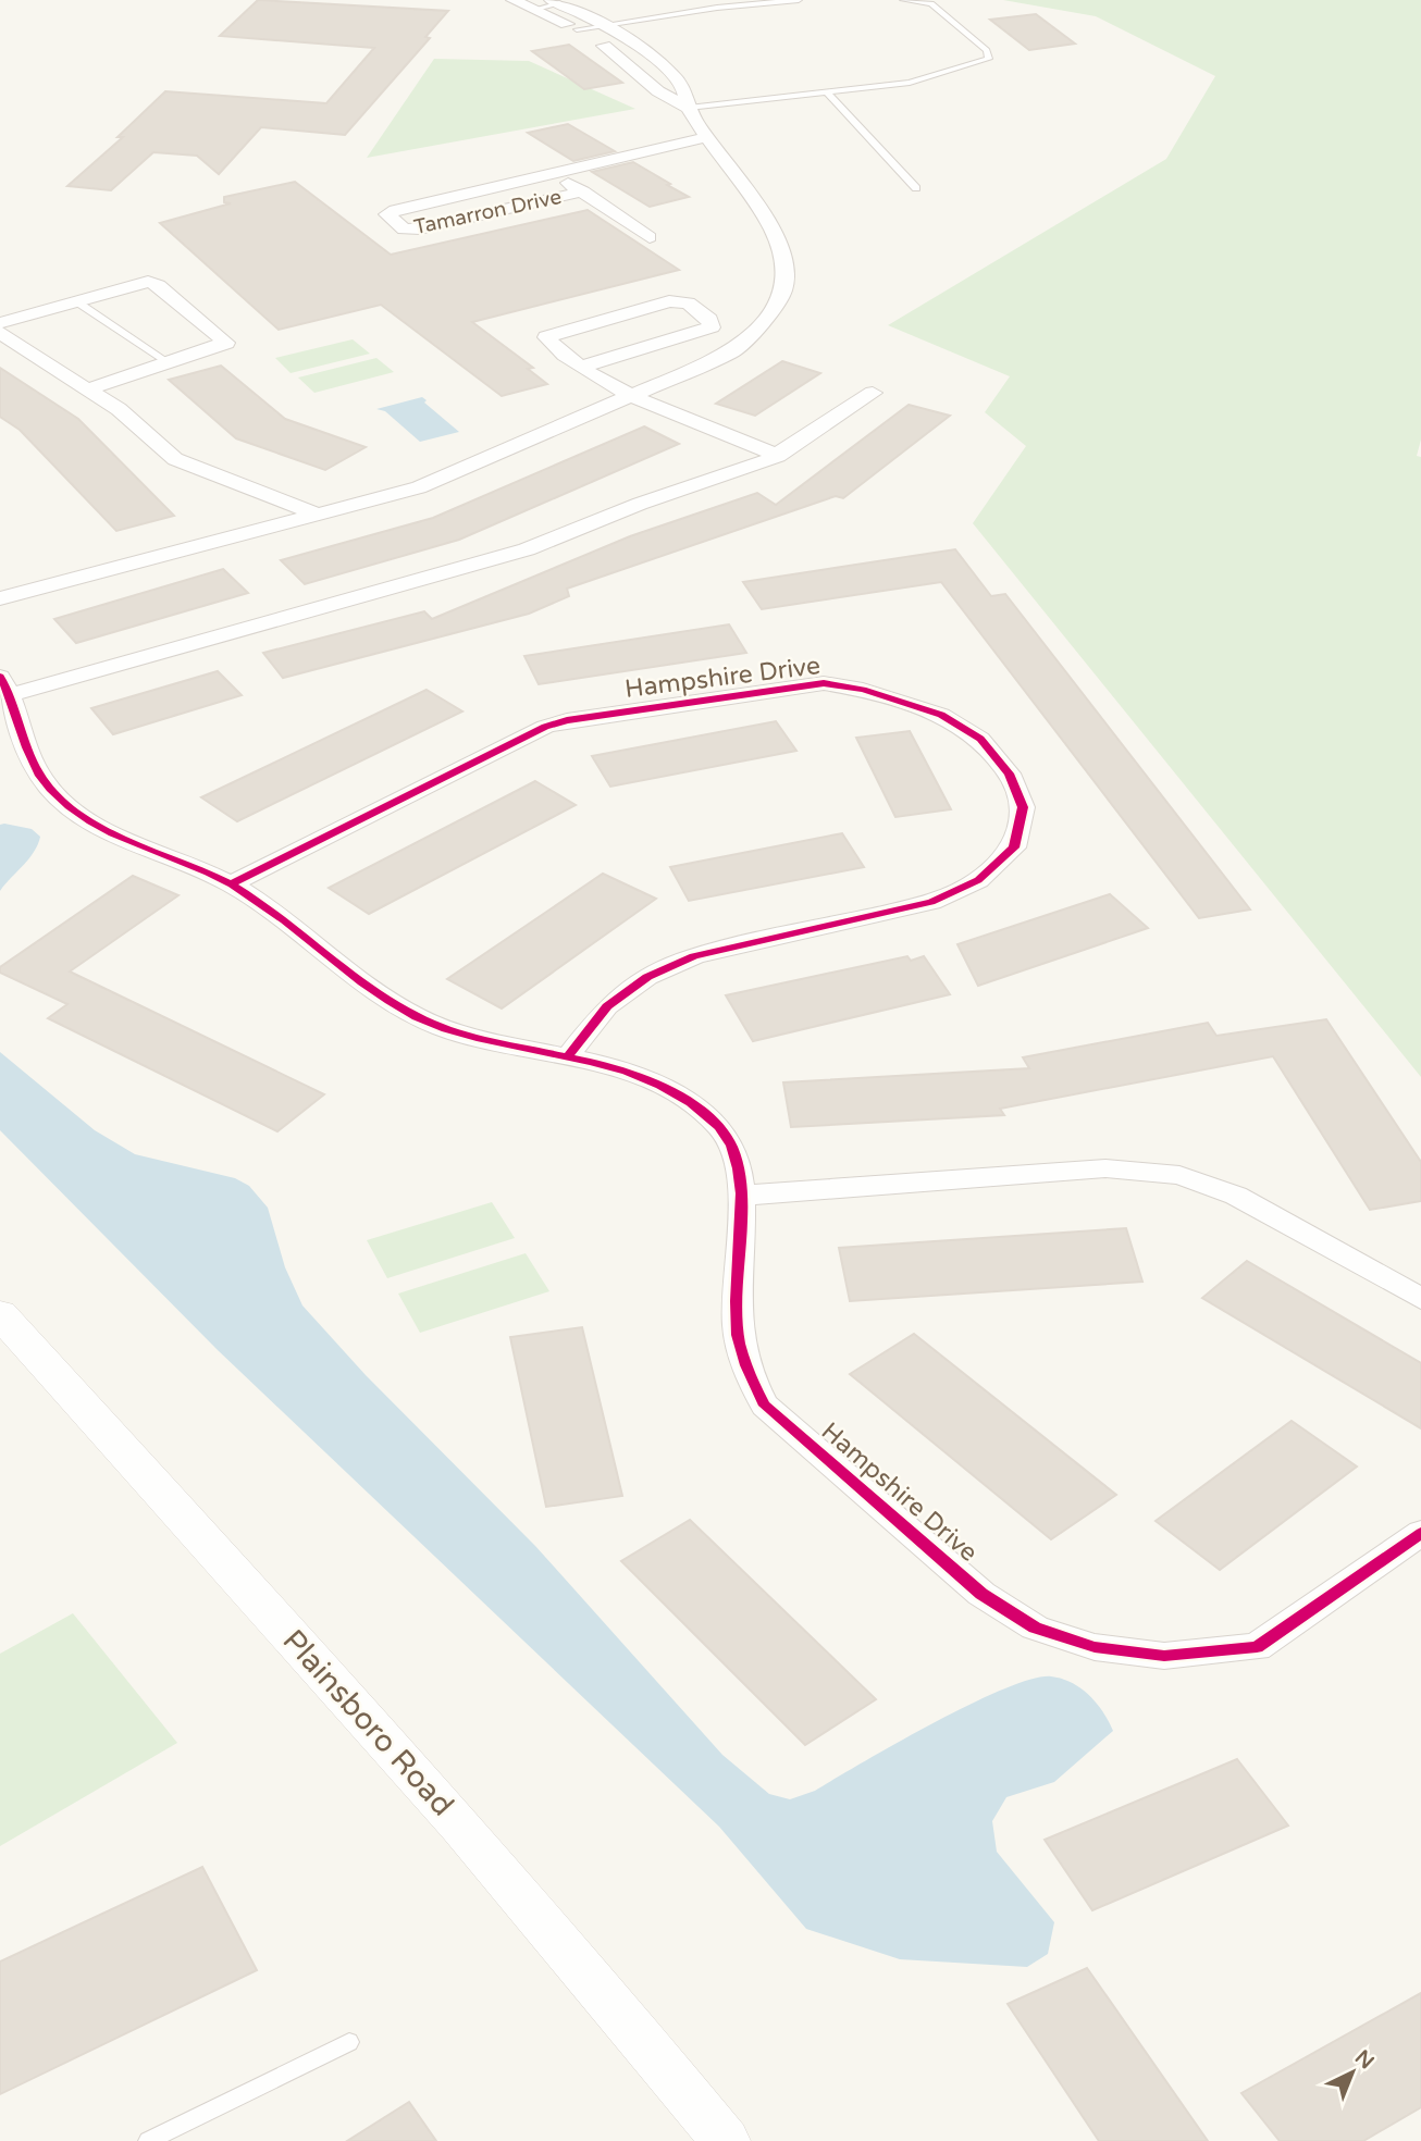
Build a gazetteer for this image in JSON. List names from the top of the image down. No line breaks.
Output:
{"streets":{"street":["Tamarron Drive","Hampshire Drive","Plainsboro Road"]},"north":"top right"}
